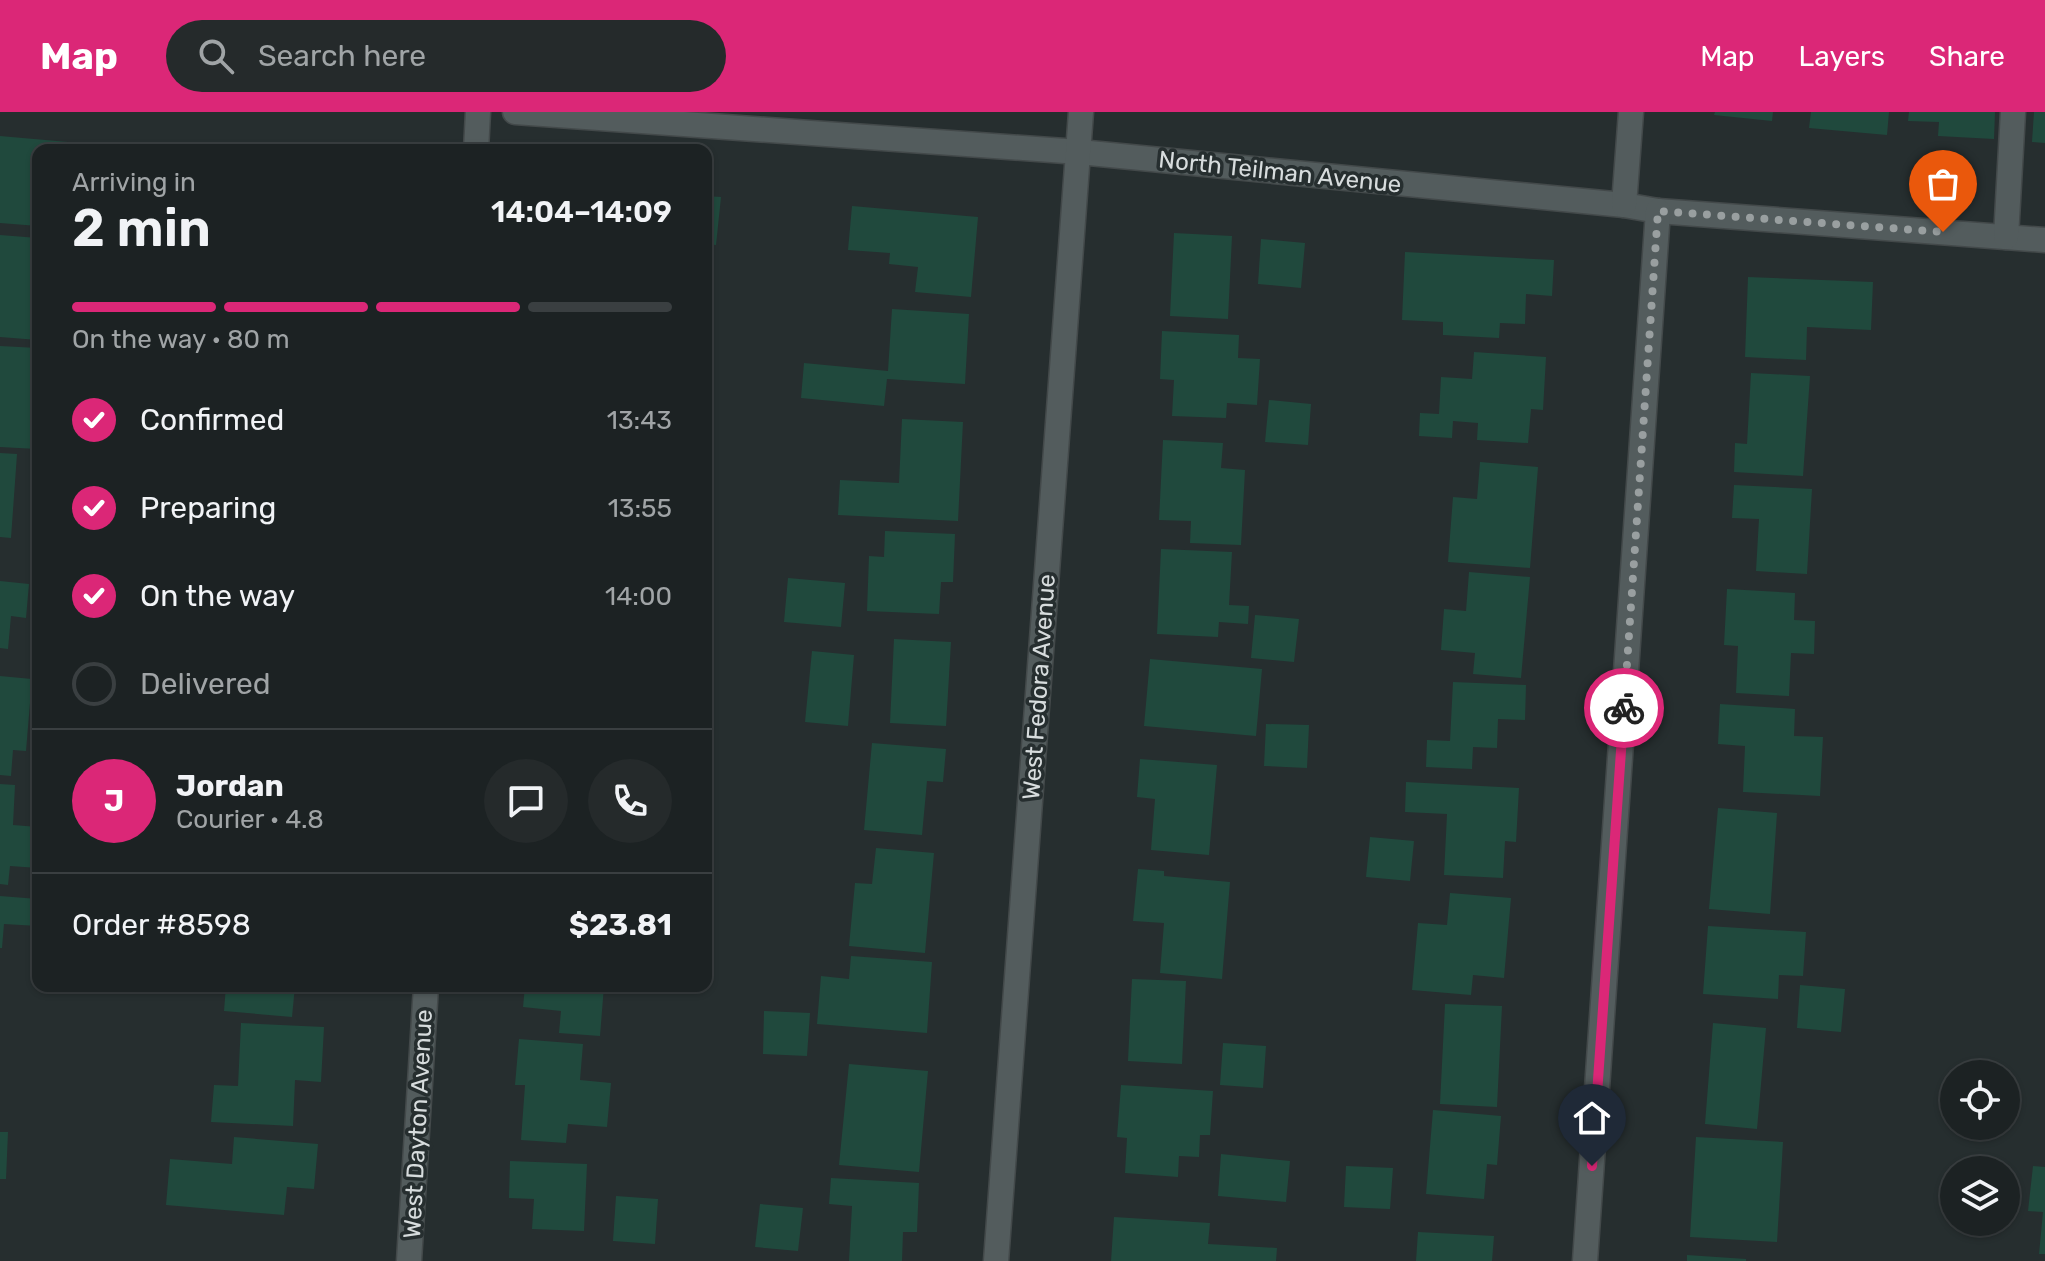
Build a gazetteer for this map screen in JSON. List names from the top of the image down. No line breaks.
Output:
{"streets":{"street":["North Teilman Avenue","West Fedora Avenue","West Dayton Avenue"]},"crossings":[["North Teilman Avenue","West Fedora Avenue"]],"page":{"header":"Map","search":"Search here","nav":["Map","Layers","Share"],"heading":["2 min","Arriving in","14:04–14:09"],"panel":["Jordan","Courier · 4.8","Order #8598","$23.81"],"bar":"On the way · 80 m","list":[["Confirmed","13:43"],["Preparing","13:55"],["On the way","14:00"],"Delivered"],"round":"J"}}
